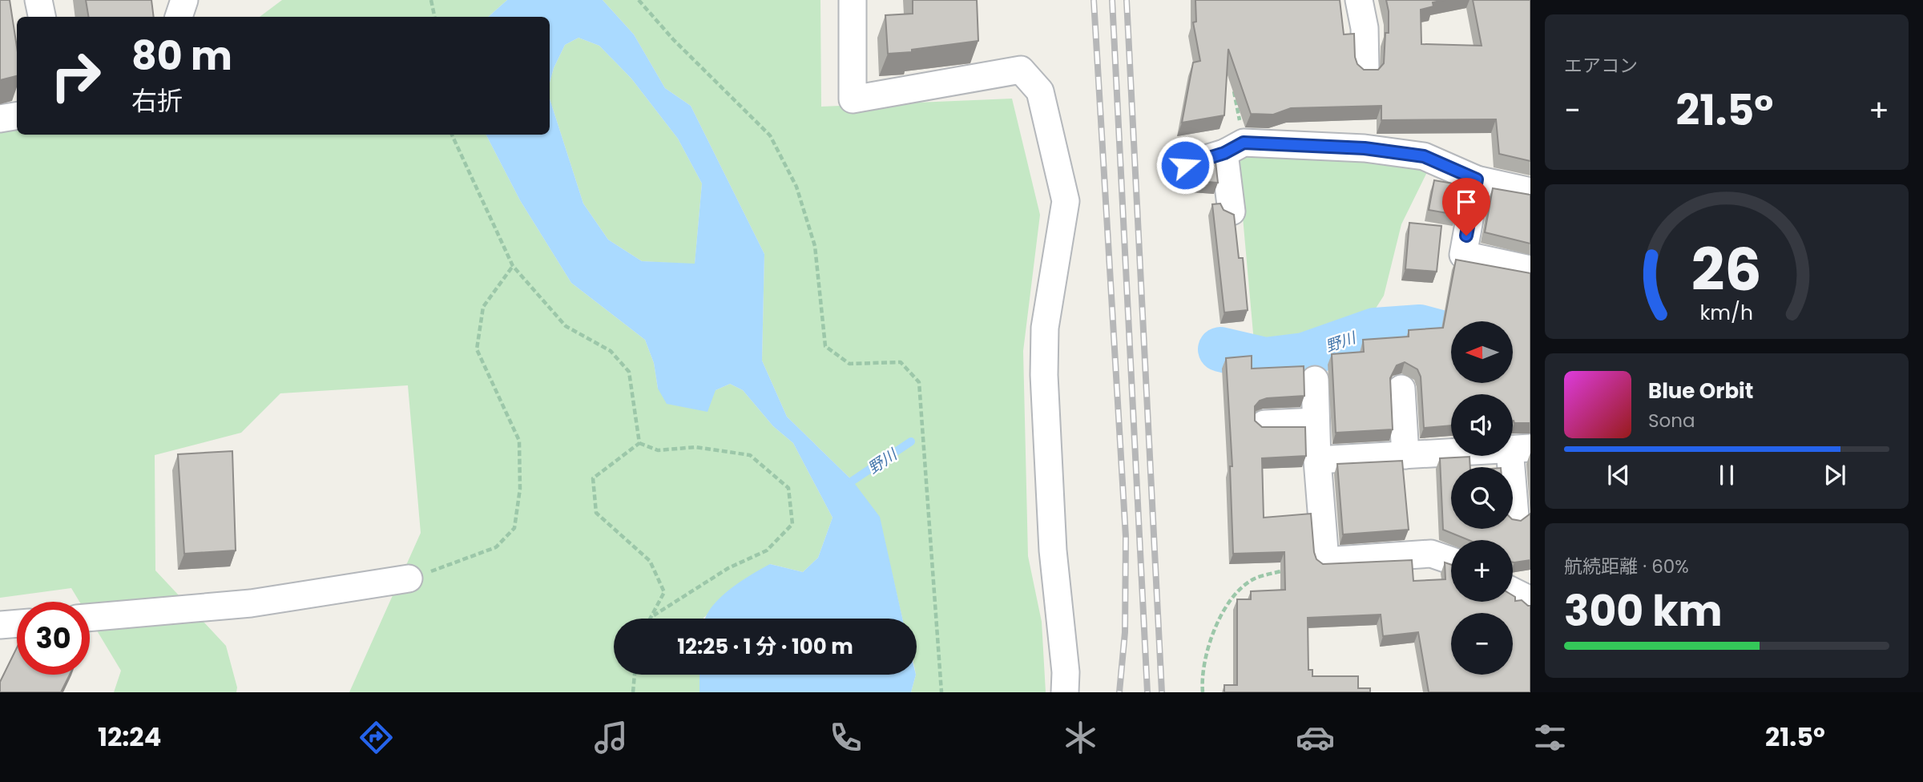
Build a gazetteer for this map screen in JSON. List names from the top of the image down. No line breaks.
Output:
{"water":["野川"],"north":"left","page":{"tile":["エアコン",["航続距離 · 60%","300 km"]],"turn":["80 m","右折"],"heat":["−","21.5°","+"],"map_buttons":["+","−"],"song":["Blue Orbit","Sona"],"limit":"30","trip":"12:25 · 1 分 · 100 m","tabs":["12:24","21.5°"],"gauge":["26","km/h"]}}
